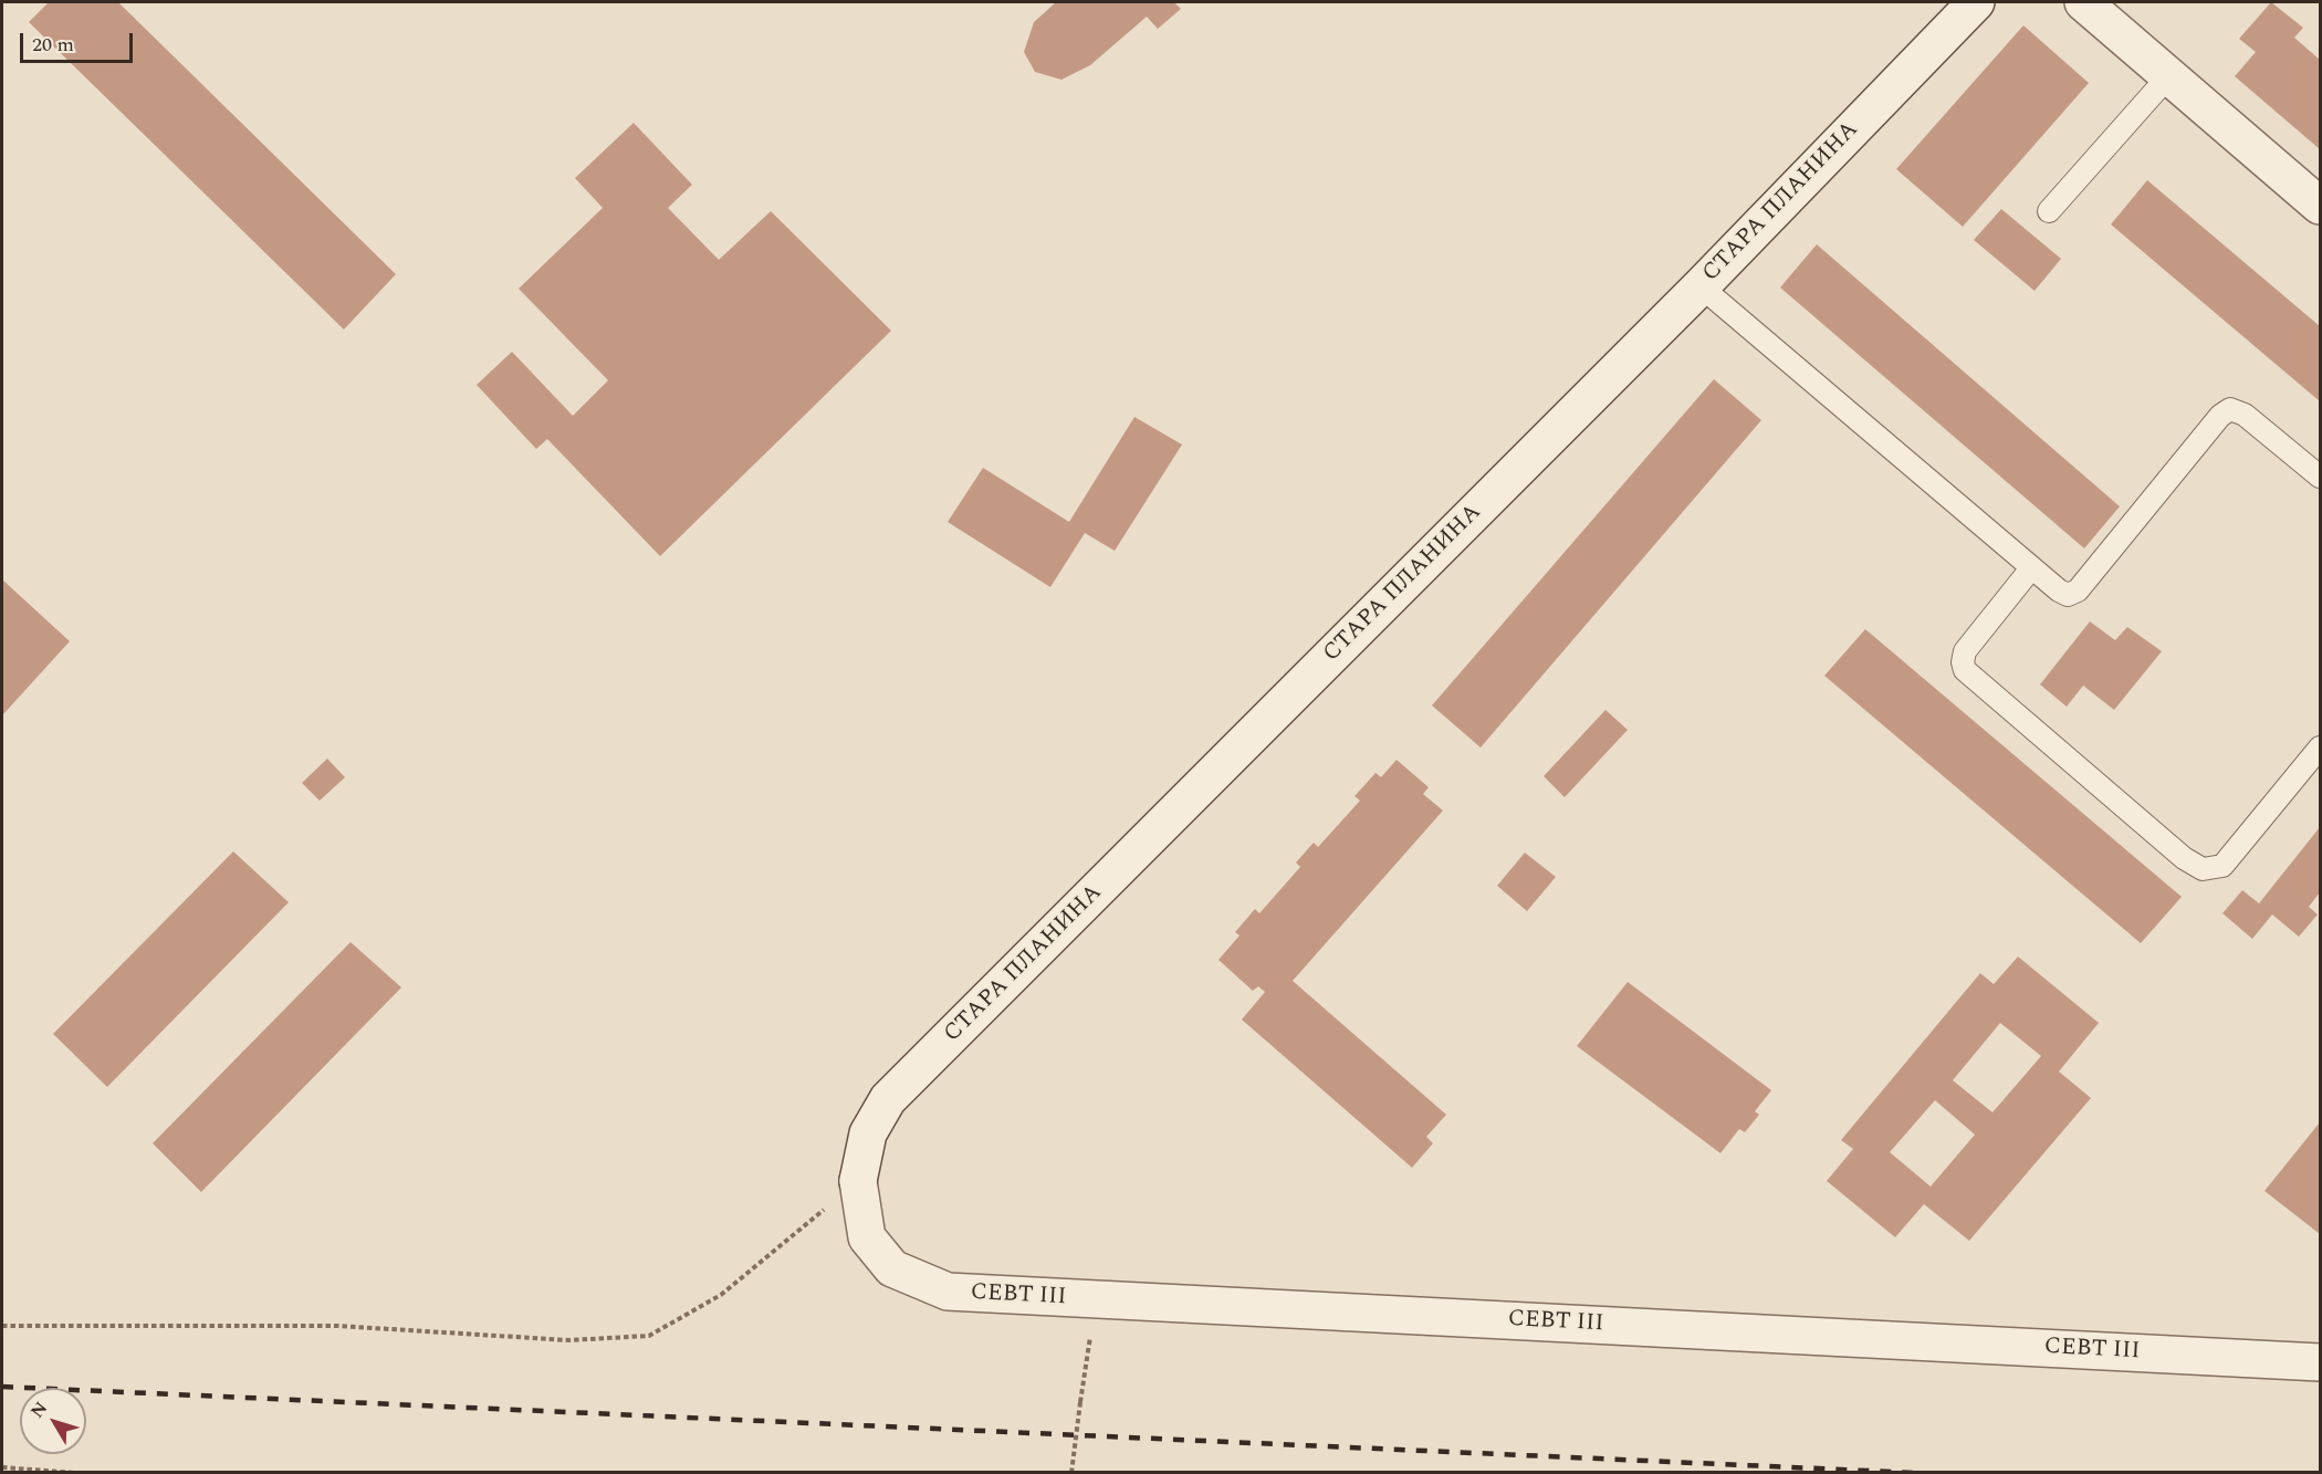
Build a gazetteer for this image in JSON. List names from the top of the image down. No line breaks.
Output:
{"streets":{"street":["СТАРА ПЛАНИНА","СЕВТ III"]},"crossings":[["СТАРА ПЛАНИНА","СЕВТ III"]],"scale_bar":"20 m","north":"top left"}
